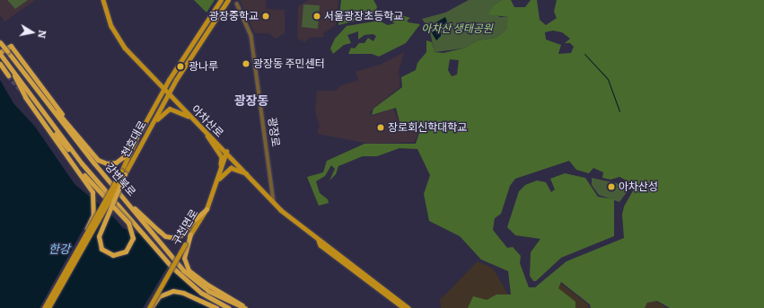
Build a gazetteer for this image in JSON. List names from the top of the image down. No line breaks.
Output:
{"streets":{"highway":["강변북로"],"main road":["아차산로","천호대로","구천면로"],"street":["광장로"]},"crossings":[["아차산로","광장로"],["아차산로","천호대로"],["아차산로","구천면로"]],"districts":["광장동"],"water":["한강"],"parks":["아차산 생태공원"],"places":["광장중학교","서울광장초등학교","광장동 주민센터","광나루","장로회신학대학교","아차산성"],"north":"right"}
